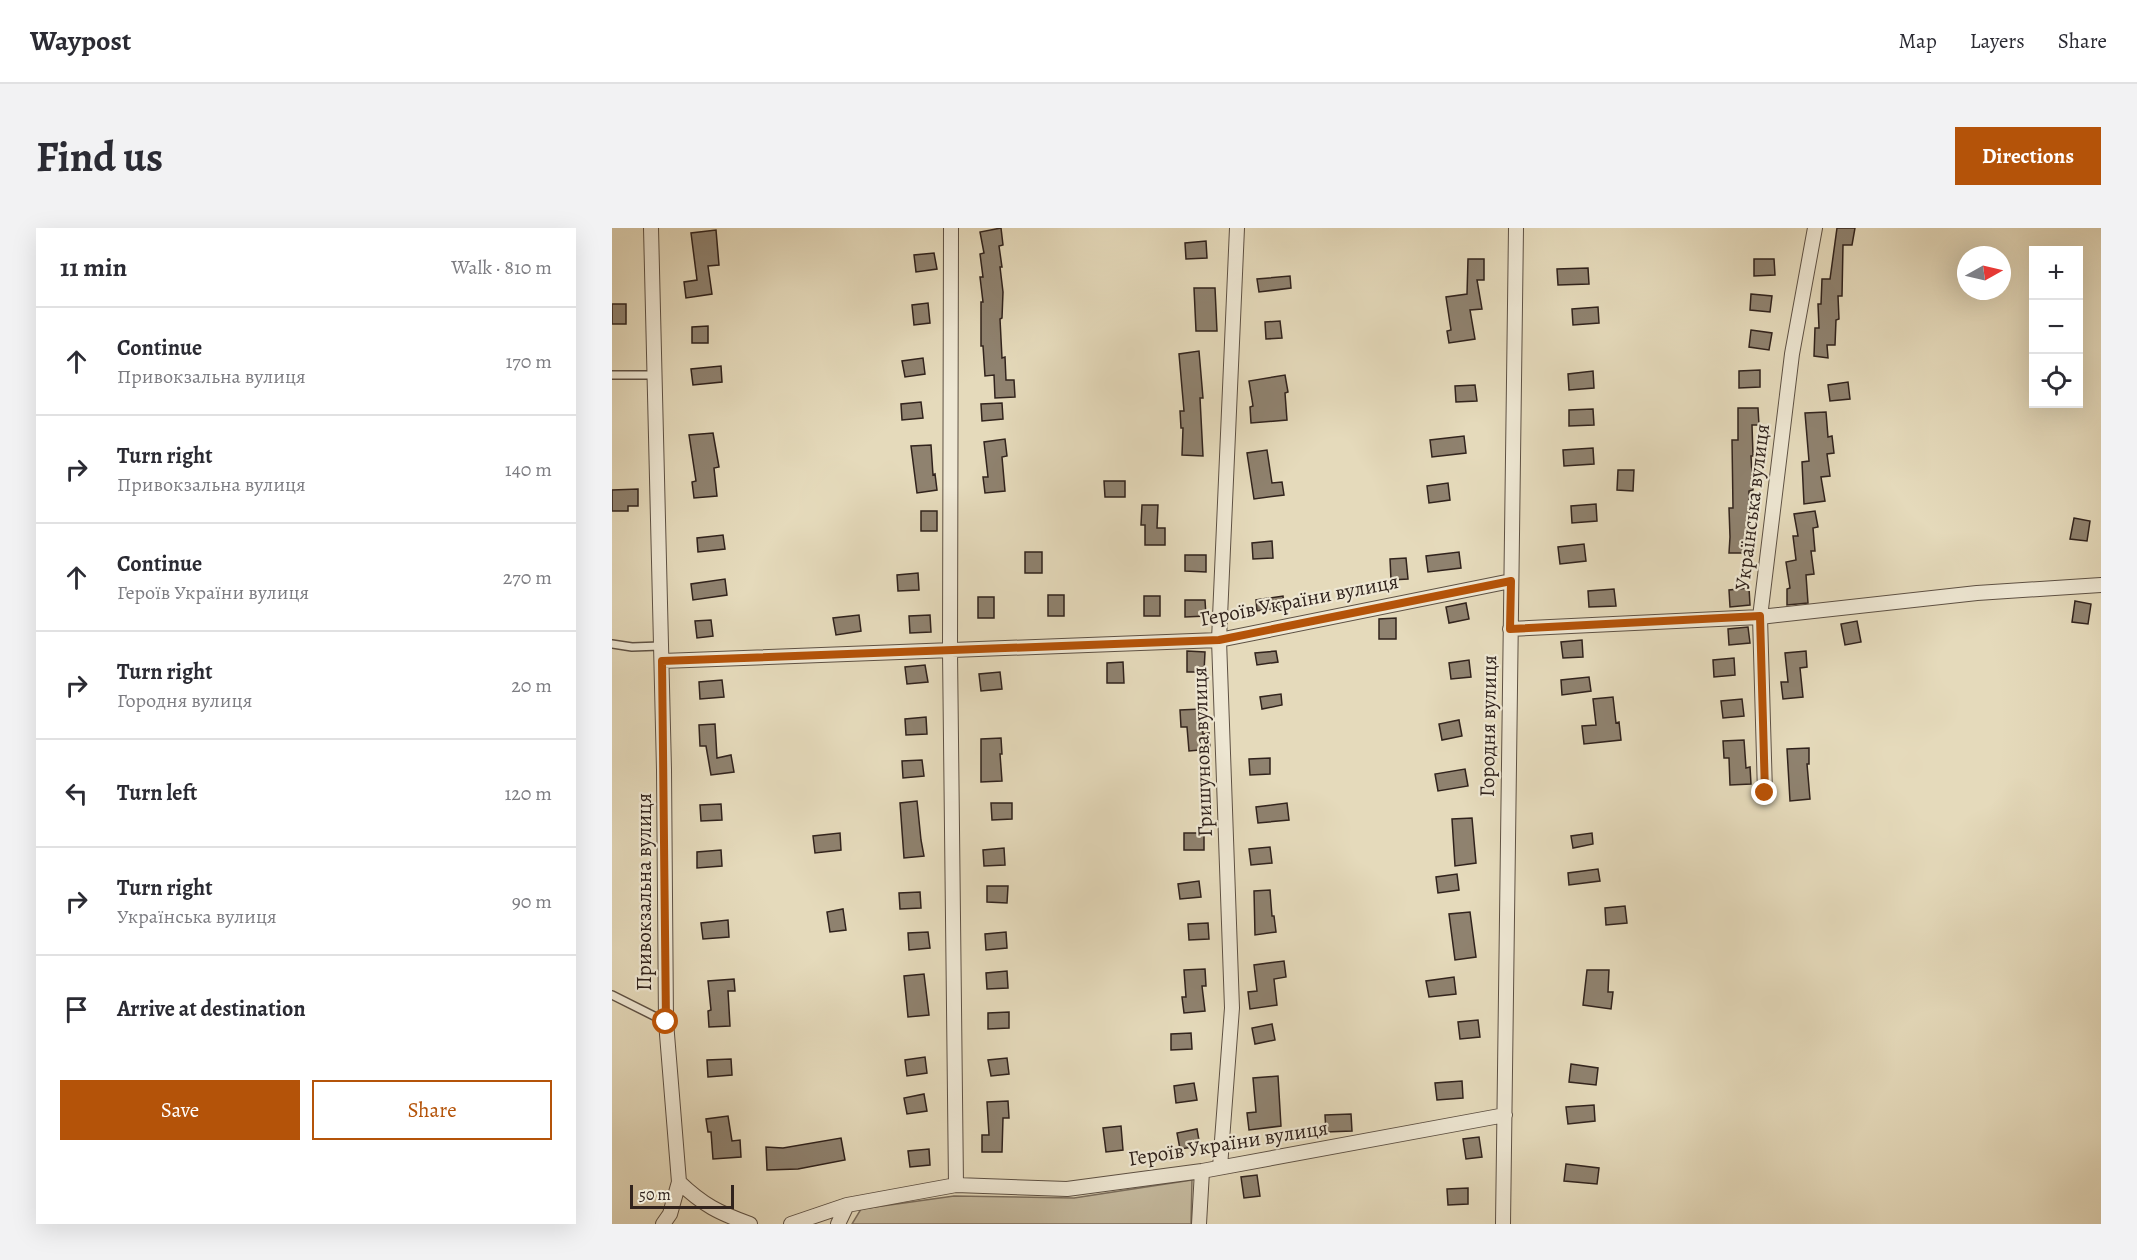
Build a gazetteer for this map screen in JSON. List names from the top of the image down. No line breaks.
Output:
{"streets":{"street":["Українська вулиця","Героїв України вулиця","Городня вулиця","Гришунова вулиця","Привокзальна вулиця"]},"crossings":[["Героїв України вулиця","Городня вулиця"],["Героїв України вулиця","Гришунова вулиця"]],"scale_bar":"50 m","north":"right","page":{"header":"Waypost","nav":["Map","Layers","Share"],"buttons":["Directions",["Save","Share"]],"title":"Find us","heading":["11 min","Walk · 810 m"],"map_buttons":["+","−"],"list":[["Continue","Привокзальна вулиця","170 m"],["Turn right","Привокзальна вулиця","140 m"],["Continue","Героїв України вулиця","270 m"],["Turn right","Городня вулиця","20 m"],["Turn left","120 m"],["Turn right","Українська вулиця","90 m"],"Arrive at destination"],"scale":"50 m"}}
